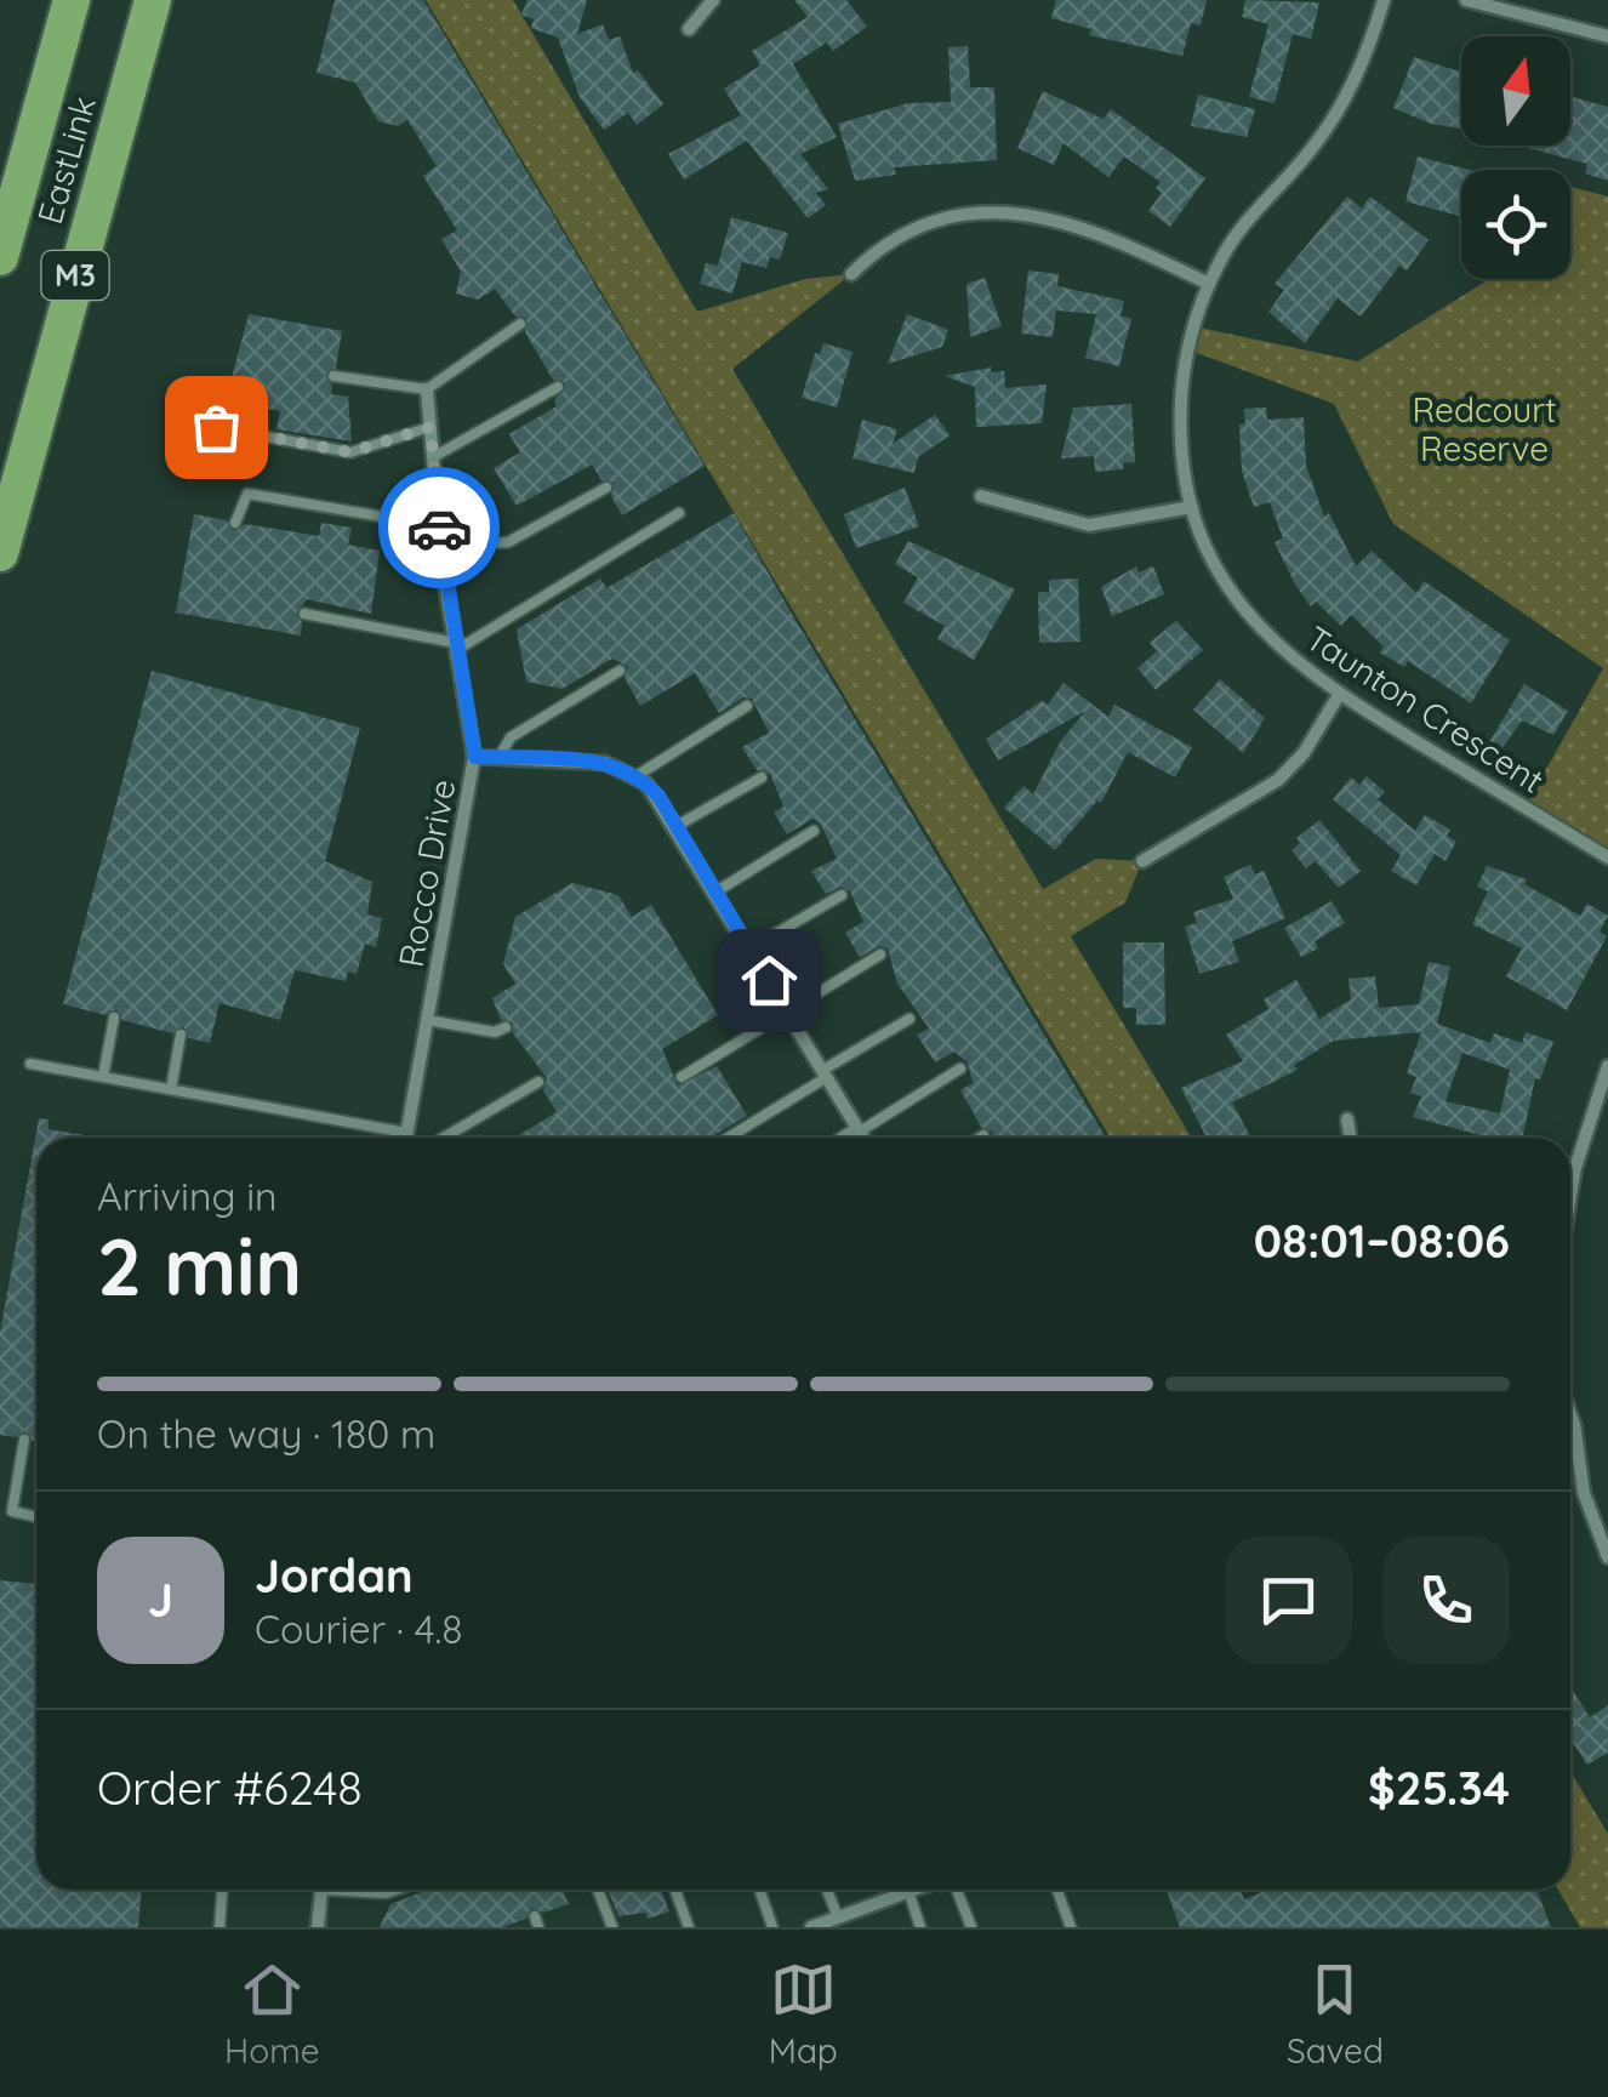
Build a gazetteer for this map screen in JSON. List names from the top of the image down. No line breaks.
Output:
{"streets":{"highway":["EastLink","M3"],"street":["Taunton Crescent","Rocco Drive"]},"parks":["Redcourt Reserve"],"north":"top","page":{"heading":["2 min","Arriving in","08:01–08:06"],"panel":["Jordan","Courier · 4.8","Order #6248","$25.34"],"bar":"On the way · 180 m","round":"J","tabs":["Home","Map","Saved"]}}
